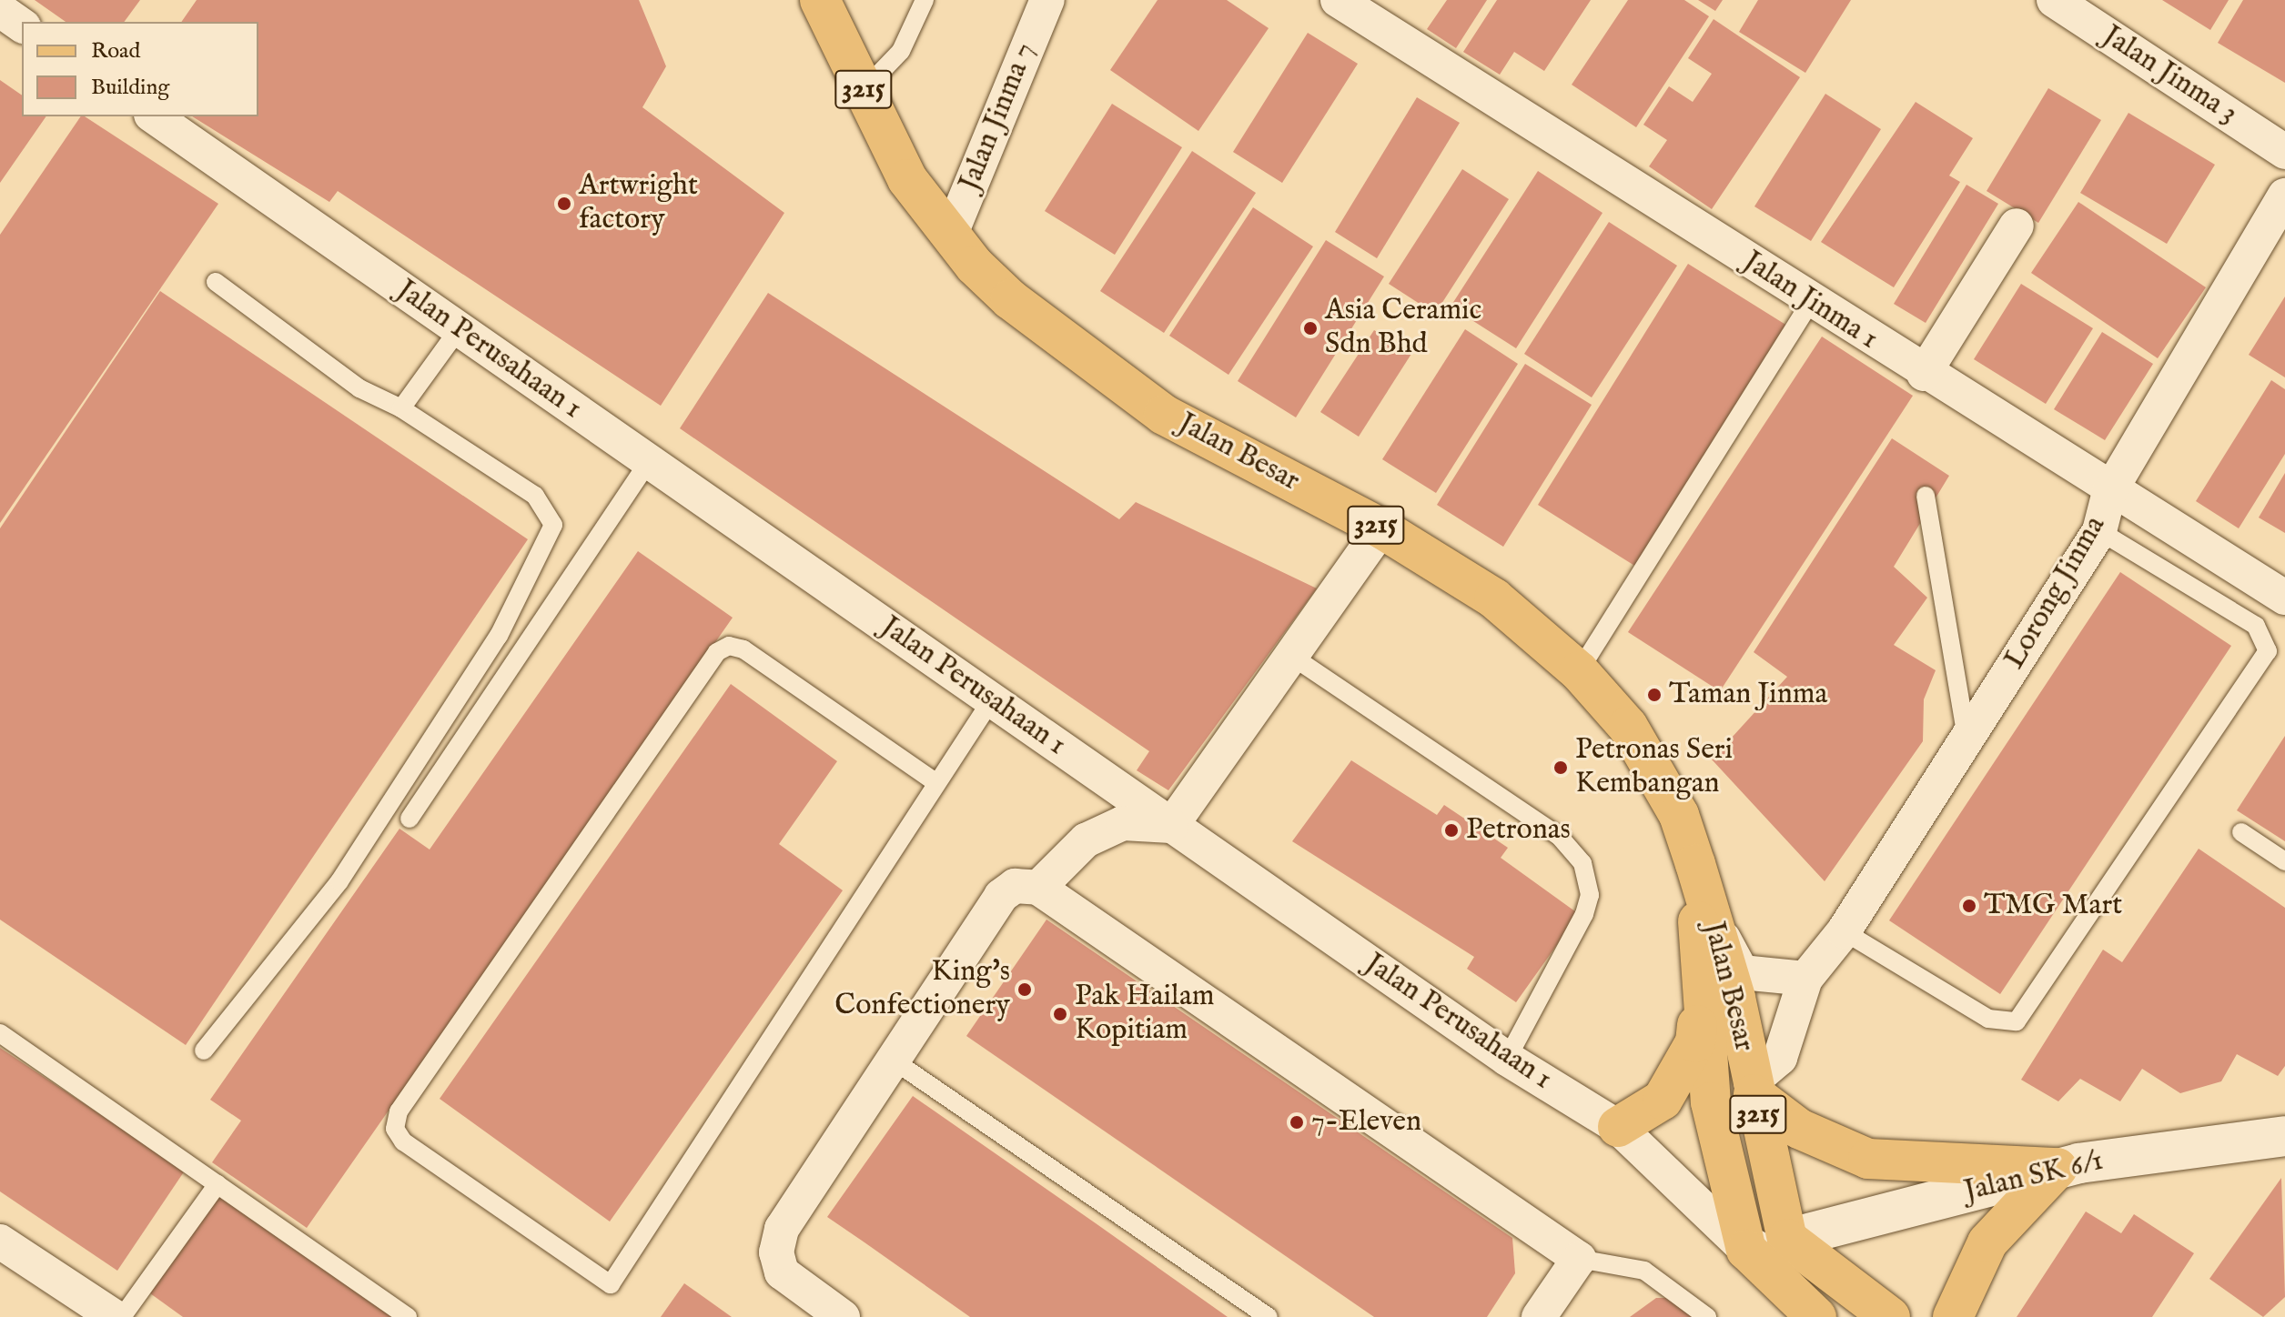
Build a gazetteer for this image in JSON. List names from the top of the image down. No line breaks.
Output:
{"streets":{"main road":["3215","Jalan Besar"],"street":["Jalan Jinma 3","Jalan Jinma 7","Jalan Jinma 1","Jalan Perusahaan 1","Lorong Jinma","Jalan SK 6/1"]},"crossings":[["Jalan Jinma 7","Jalan Besar"],["Jalan Jinma 1","Lorong Jinma"],["Jalan Perusahaan 1","Jalan Besar"],["Jalan Besar","Lorong Jinma"],["Jalan Besar","Jalan SK 6/1"]],"places":["Artwright factory","Asia Ceramic Sdn Bhd","Taman Jinma","Petronas Seri Kembangan","Petronas","TMG Mart","King's Confectionery","Pak Hailam Kopitiam","7-Eleven"],"legend":["Road","Building"]}
